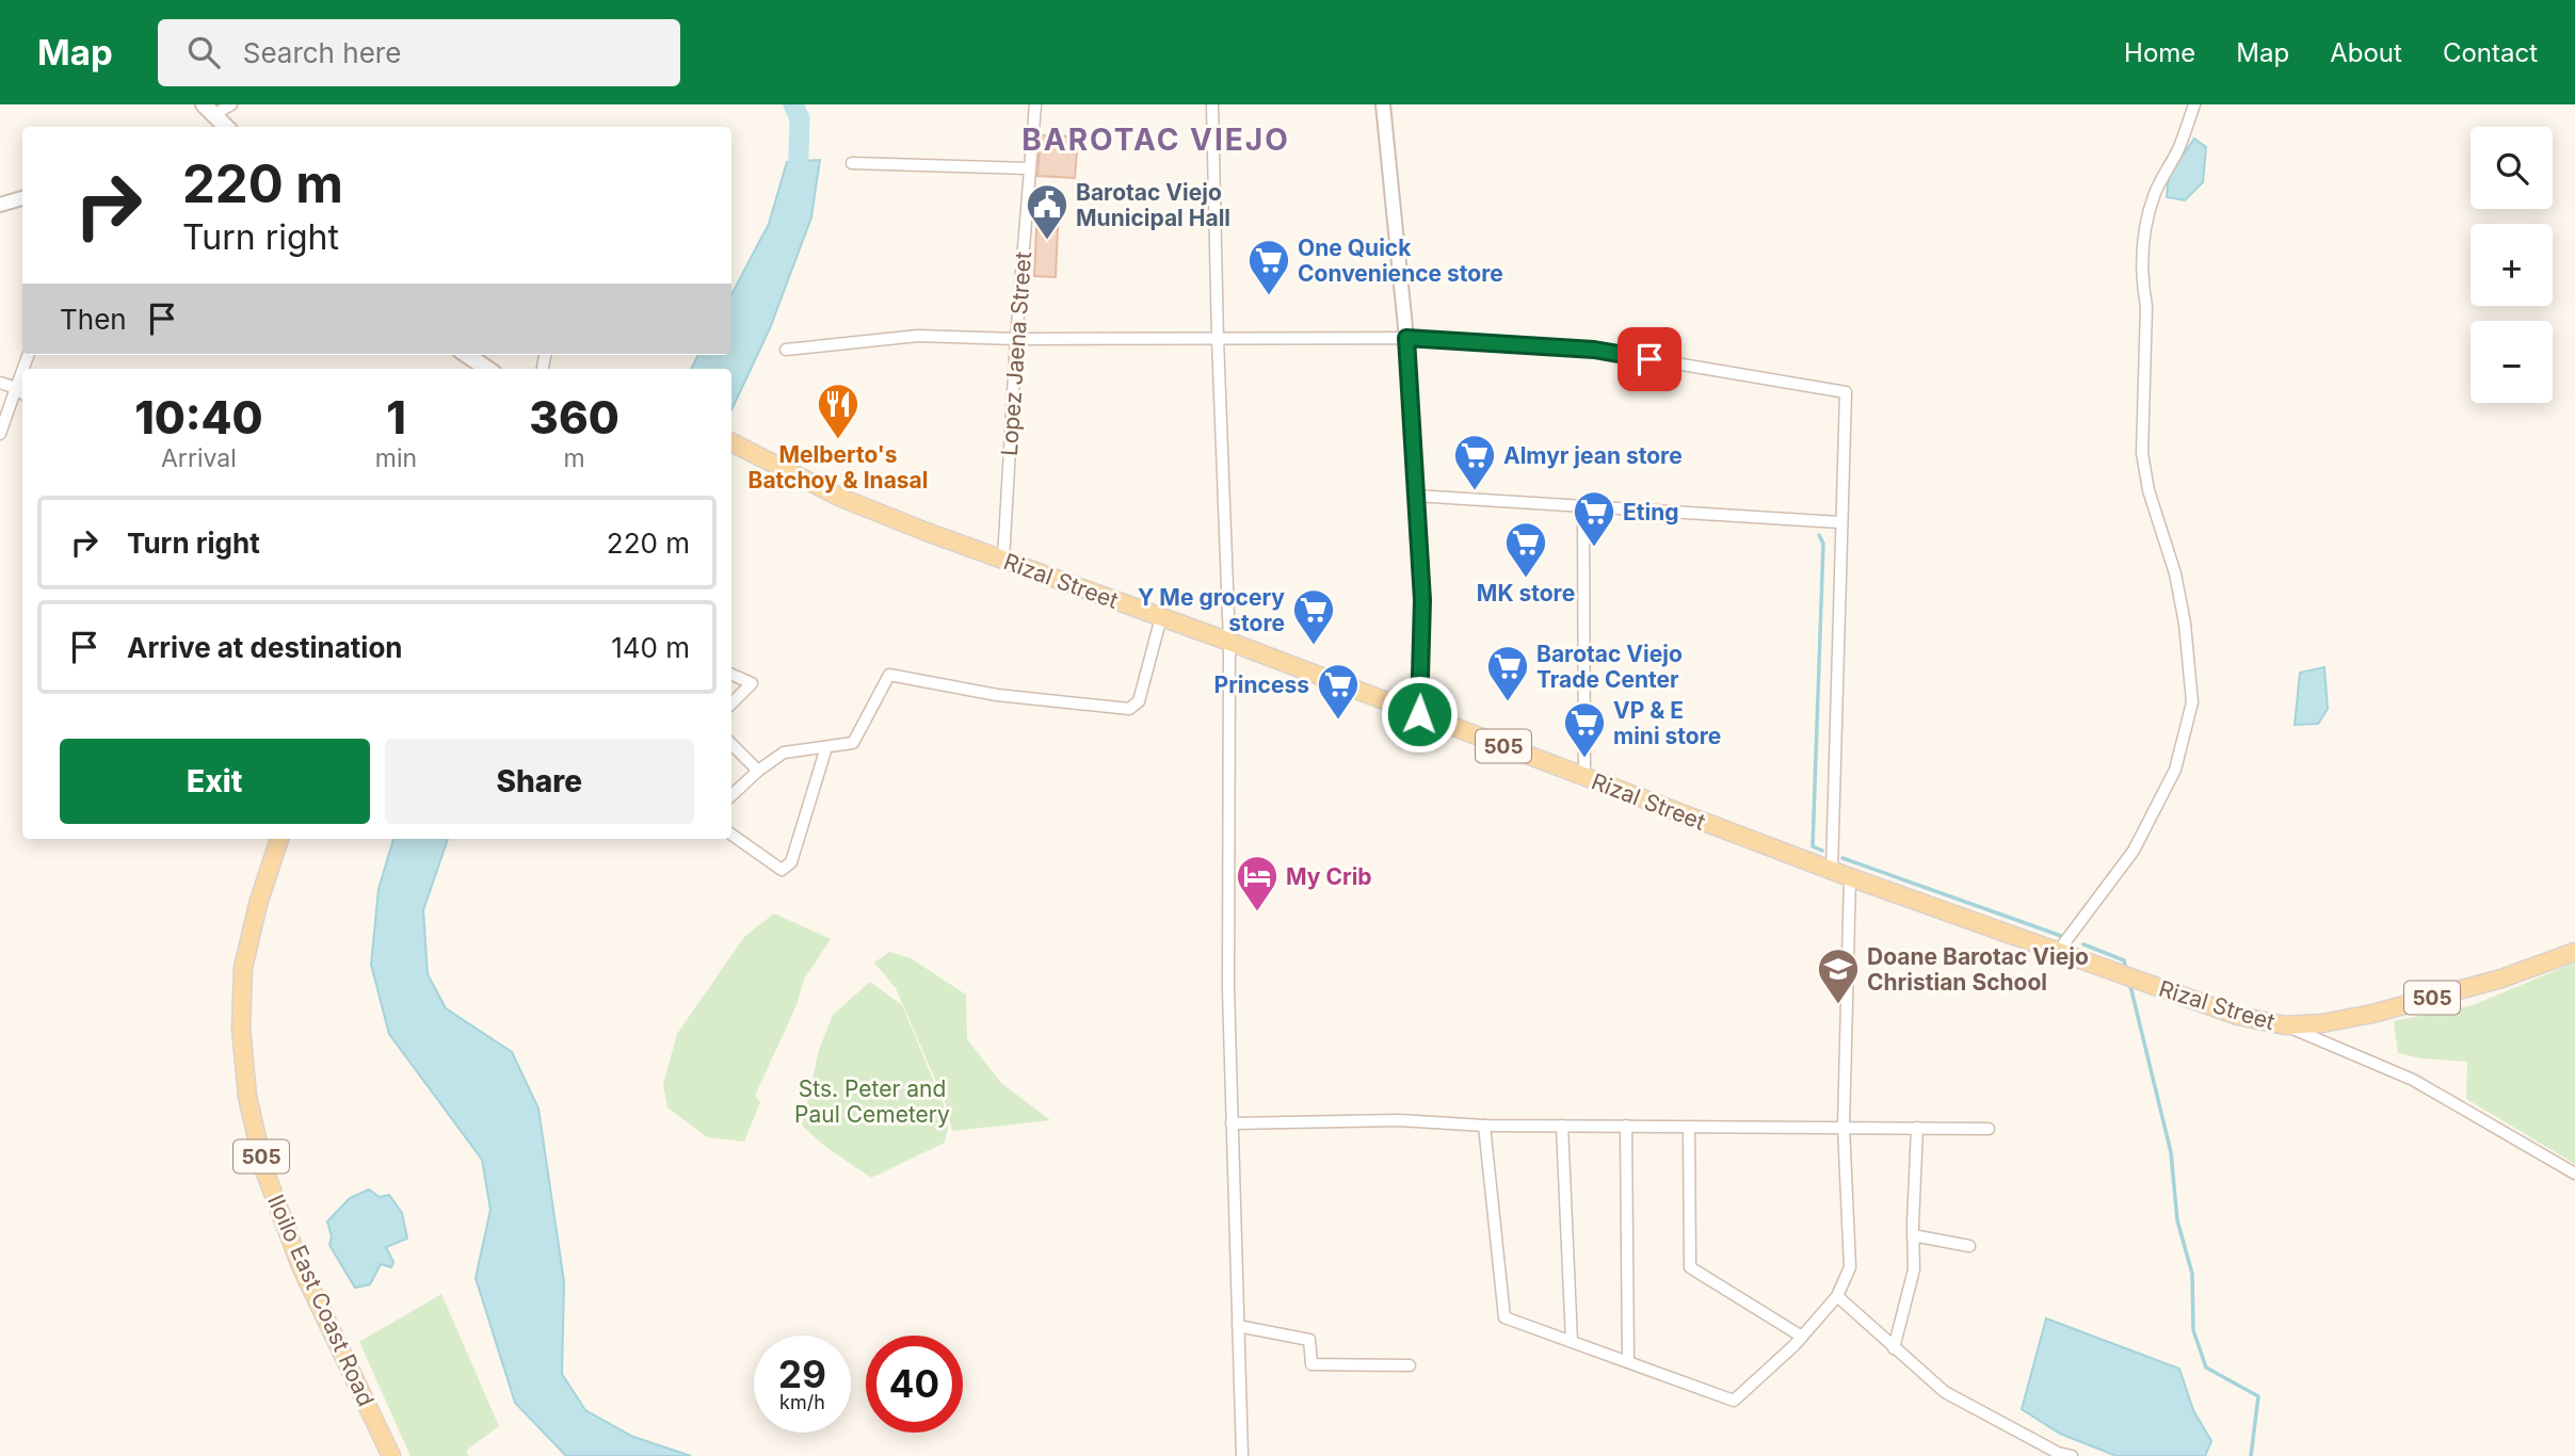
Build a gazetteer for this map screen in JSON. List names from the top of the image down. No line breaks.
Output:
{"streets":{"main road":["Rizal Street","505","Iloilo East Coast Road"],"street":["Lopez Jaena Street"]},"crossings":[["Lopez Jaena Street","Rizal Street"],["Rizal Street","505"]],"districts":["BAROTAC VIEJO"],"parks":["Sts. Peter and Paul Cemetery"],"places":{"public building":["Barotac Viejo Municipal Hall"],"supermarket":["One Quick Convenience store","Almyr jean store","Eting","MK store","Y Me grocery store","Barotac Viejo Trade Center","Princess","VP & E mini store"],"restaurant":["Melberto's Batchoy & Inasal"],"hotel":["My Crib"],"school or university":["Doane Barotac Viejo Christian School"]},"page":{"header":"Map","search":"Search here","nav":["Home","Map","About","Contact"],"map_buttons":["+","−"],"turn":["220 m","Turn right"],"then":"Then","eta":["10:40","Arrival","1","min","360","m"],"list":[{"name":"Turn right","value":"220 m"},{"name":"Arrive at destination","value":"140 m"}],"buttons":["Exit","Share"],"speed":"29 km/h","limit":"40"}}
